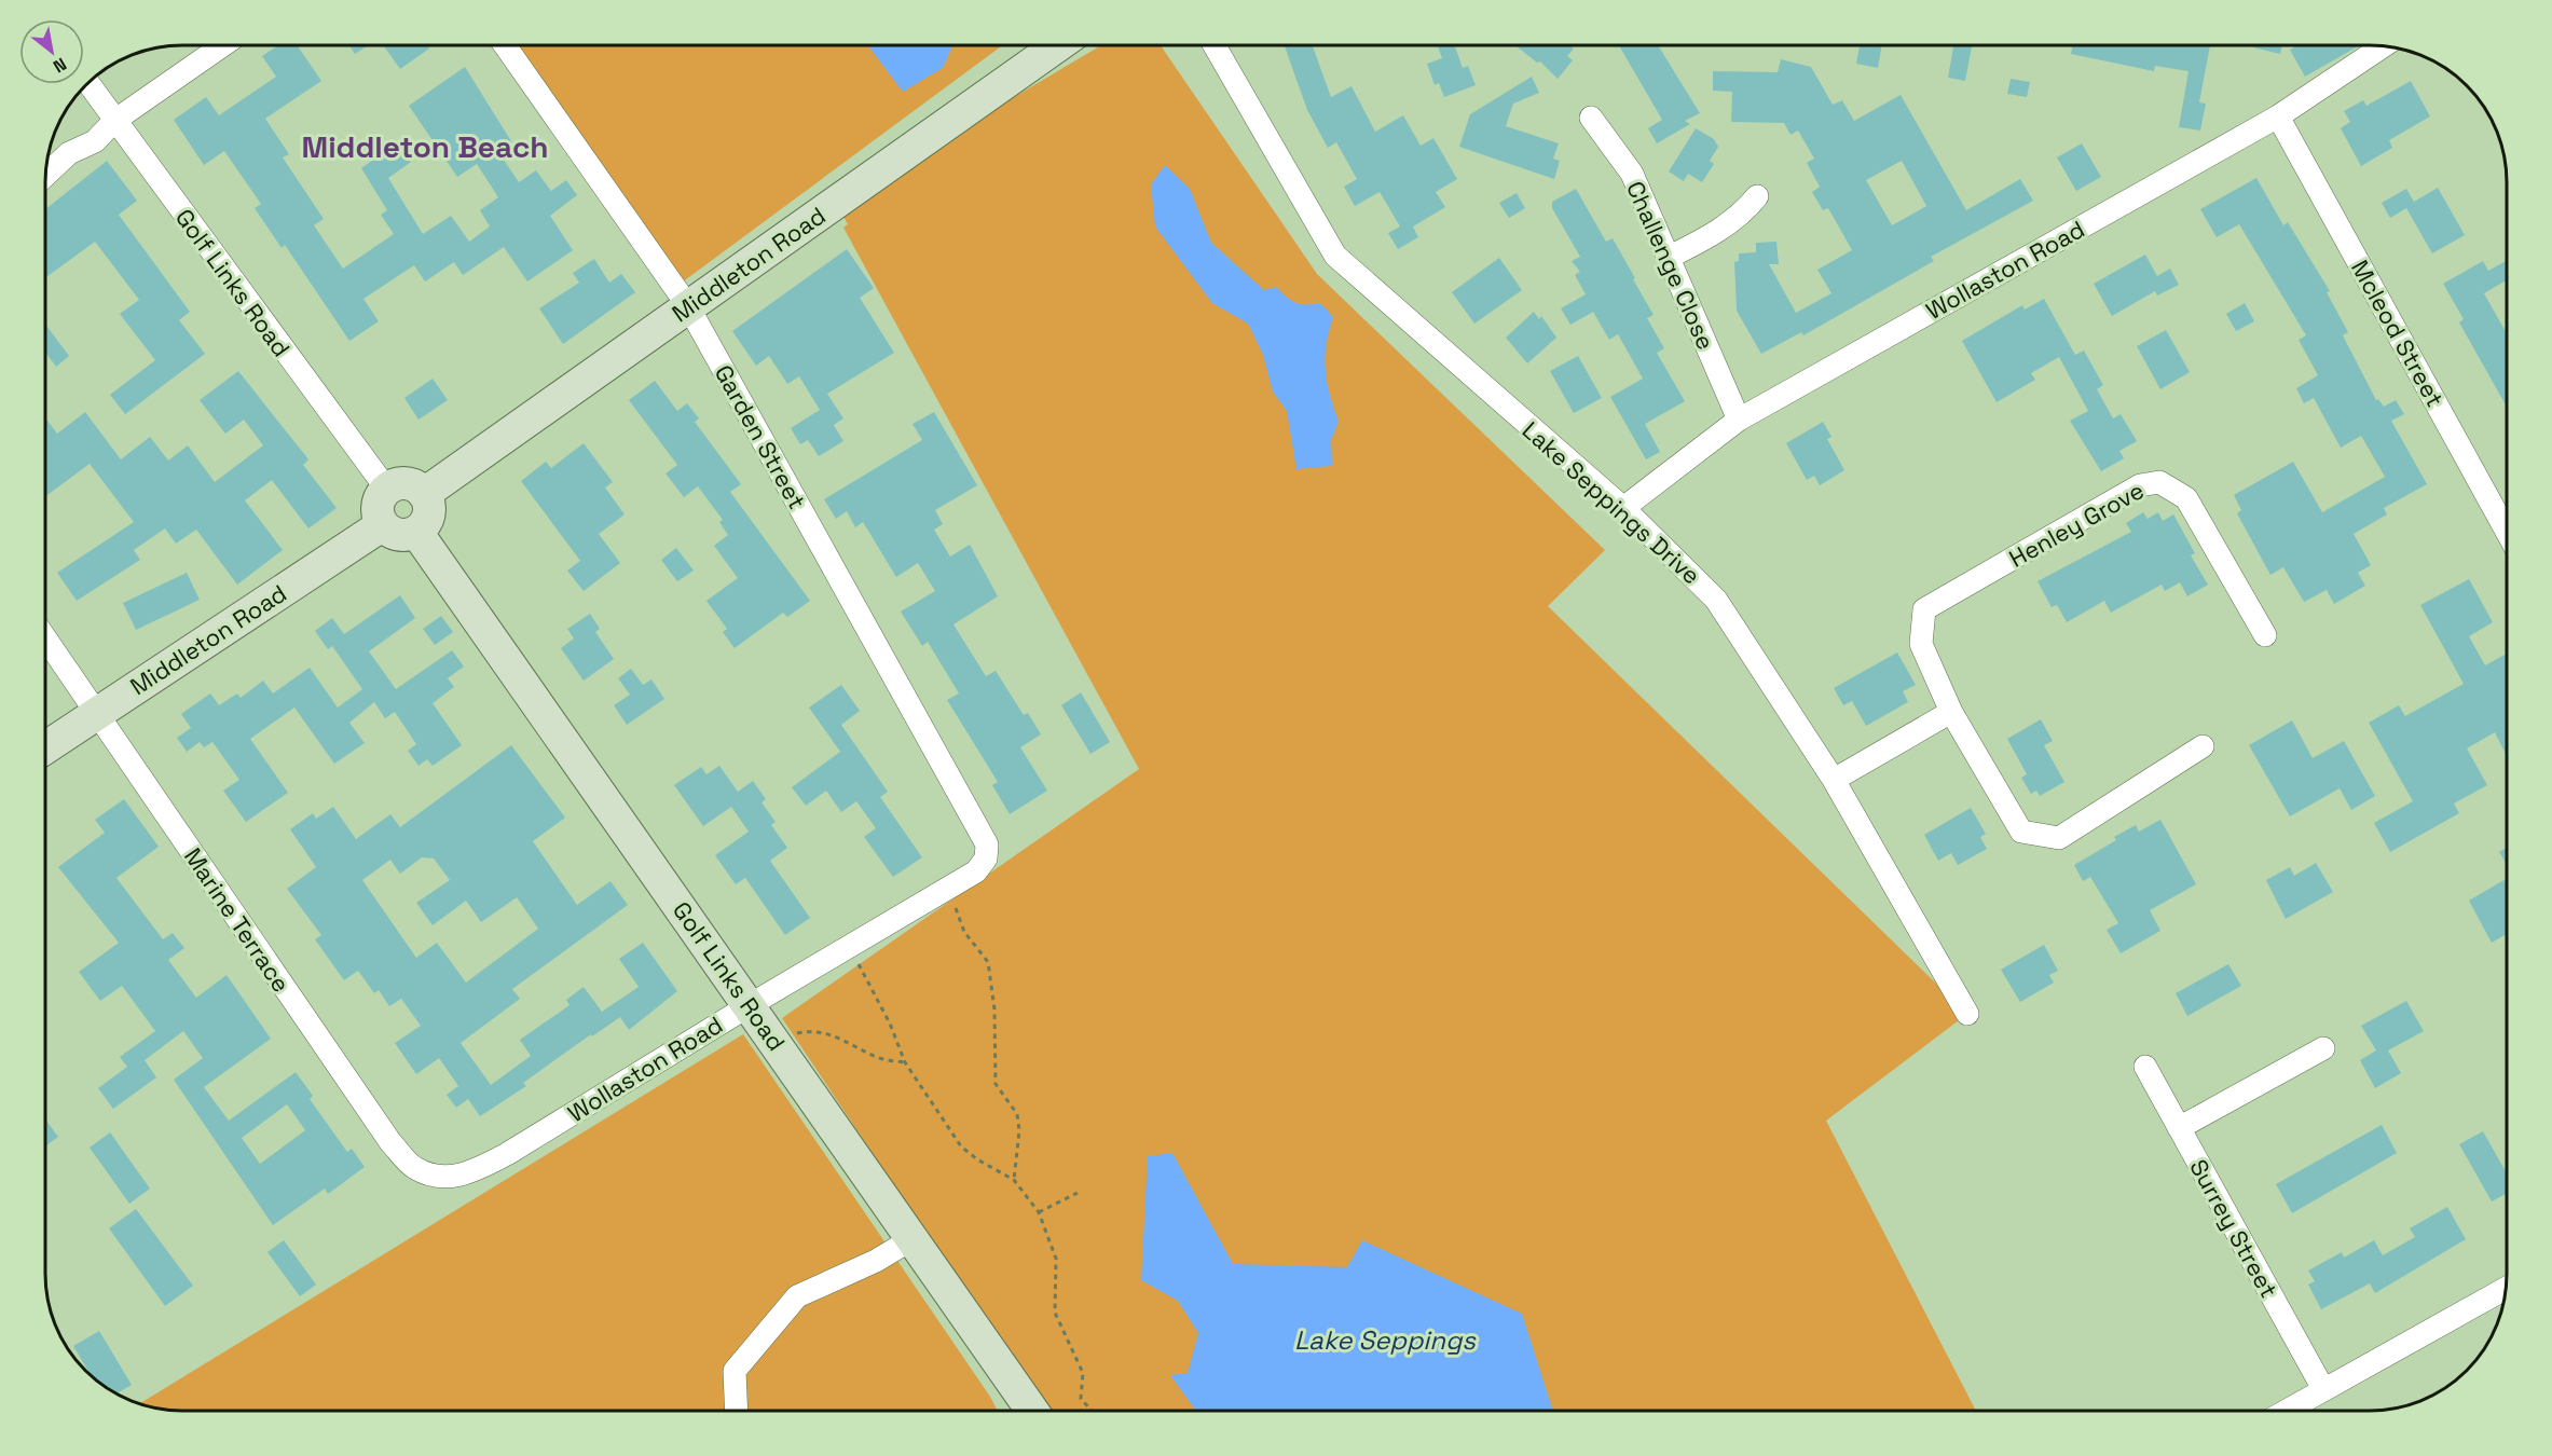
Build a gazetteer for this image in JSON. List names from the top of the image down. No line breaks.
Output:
{"streets":{"main road":["Middleton Road","Golf Links Road"],"street":["Challenge Close","Wollaston Road","Mcleod Street","Garden Street","Lake Seppings Drive","Henley Grove","Marine Terrace","Surrey Street"]},"crossings":[["Middleton Road","Golf Links Road"],["Middleton Road","Garden Street"],["Middleton Road","Marine Terrace"],["Challenge Close","Wollaston Road"],["Wollaston Road","Golf Links Road"],["Wollaston Road","Mcleod Street"],["Wollaston Road","Garden Street"],["Wollaston Road","Lake Seppings Drive"],["Wollaston Road","Marine Terrace"]],"districts":["Middleton Beach"],"water":["Lake Seppings"],"north":"bottom right"}
